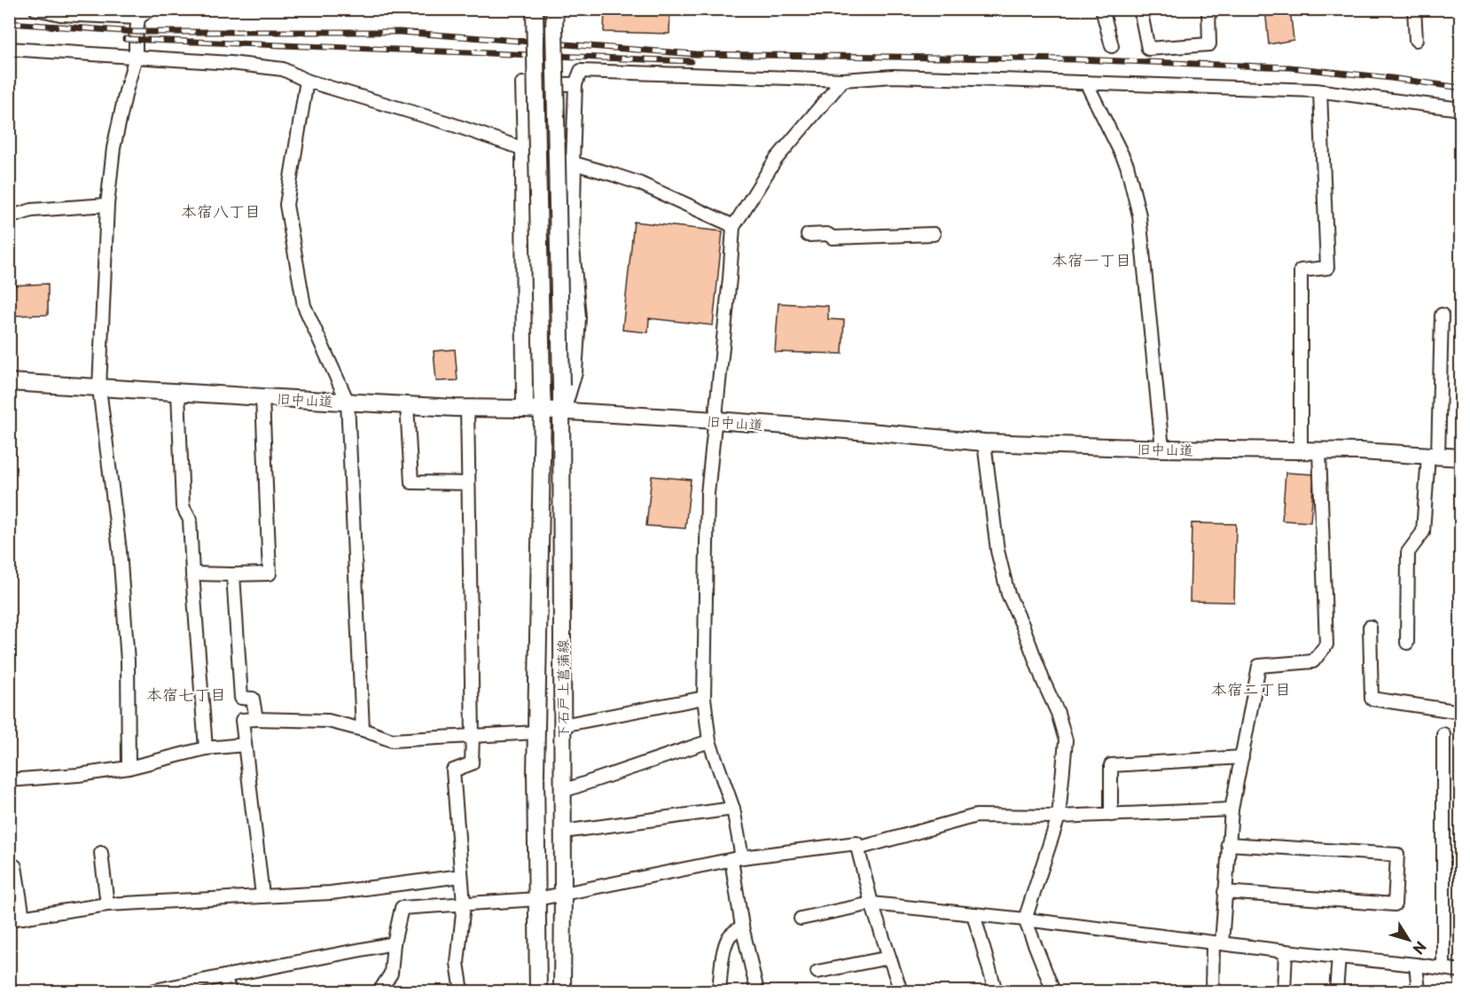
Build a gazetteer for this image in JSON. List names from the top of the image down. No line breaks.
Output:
{"streets":{"main road":["旧中山道","下石戸上菖蒲線"]},"crossings":[["旧中山道","下石戸上菖蒲線"]],"districts":["本宿八丁目","本宿一丁目","本宿二丁目","本宿七丁目"],"north":"bottom right"}
